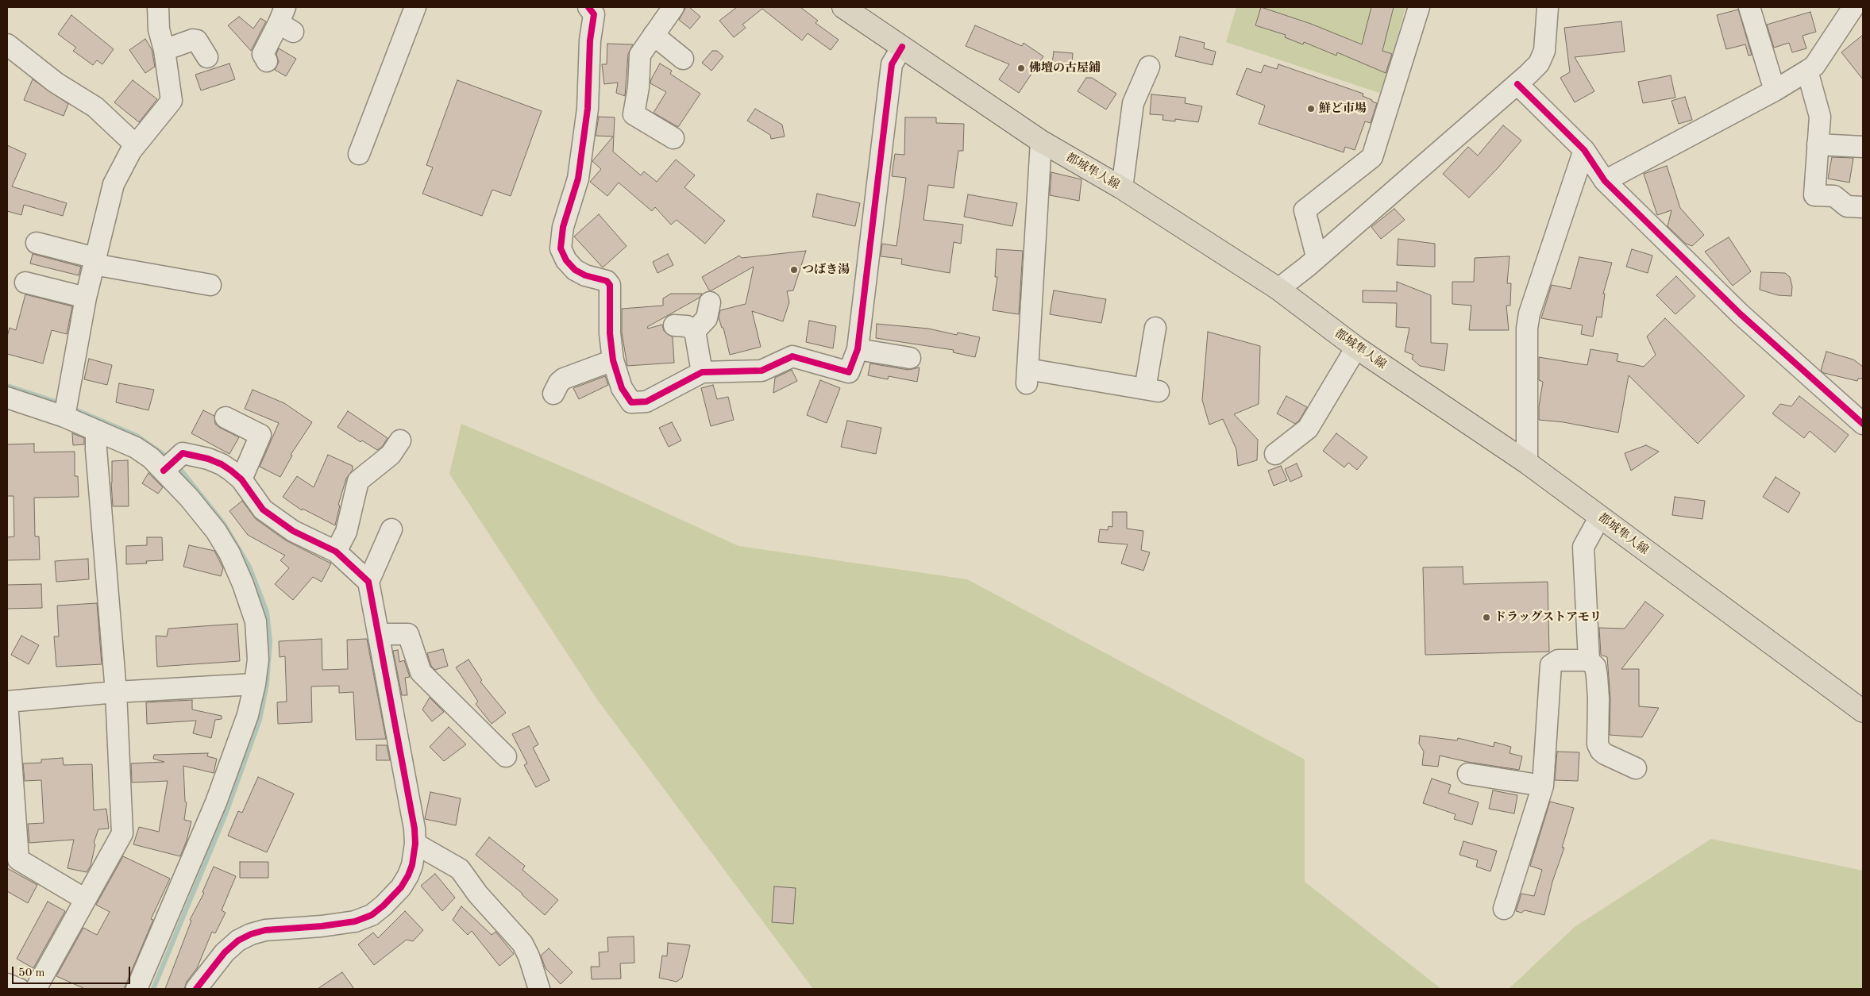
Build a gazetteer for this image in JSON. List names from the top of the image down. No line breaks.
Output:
{"streets":{"main road":["都城隼人線"]},"places":["佛壇の古屋鋪","鮮ど市場","つばき湯","ドラッグストアモリ"],"scale_bar":"50 m"}
